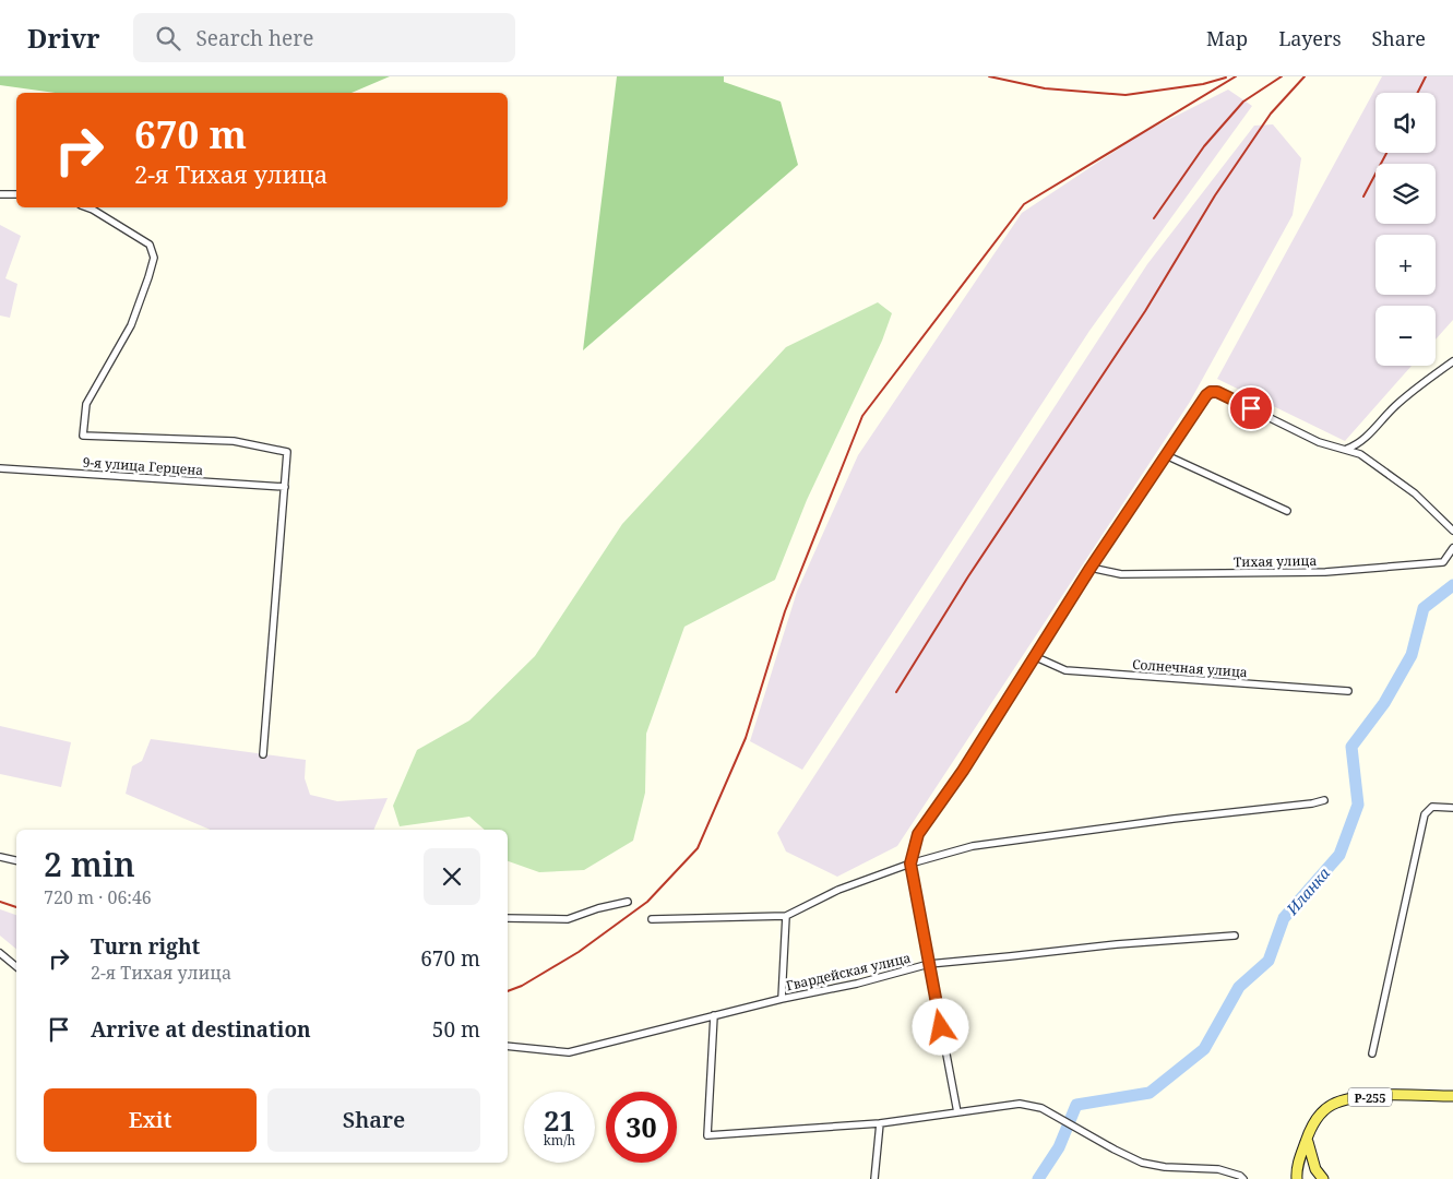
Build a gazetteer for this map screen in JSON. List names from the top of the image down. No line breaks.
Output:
{"streets":{"main road":["Р-255"],"street":["9-я улица Герцена","Тихая улица","Солнечная улица","Гвардейская улица"]},"water":["Иланка"],"page":{"header":"Drivr","search":"Search here","nav":["Map","Layers","Share"],"map_buttons":["+","−"],"turn":["670 m","2-я Тихая улица"],"heading":["2 min","720 m · 06:46"],"list":[{"name":"Turn right","note":"2-я Тихая улица","value":"670 m"},{"name":"Arrive at destination","value":"50 m"}],"buttons":["Exit","Share"],"speed":"21 km/h","limit":"30"}}
